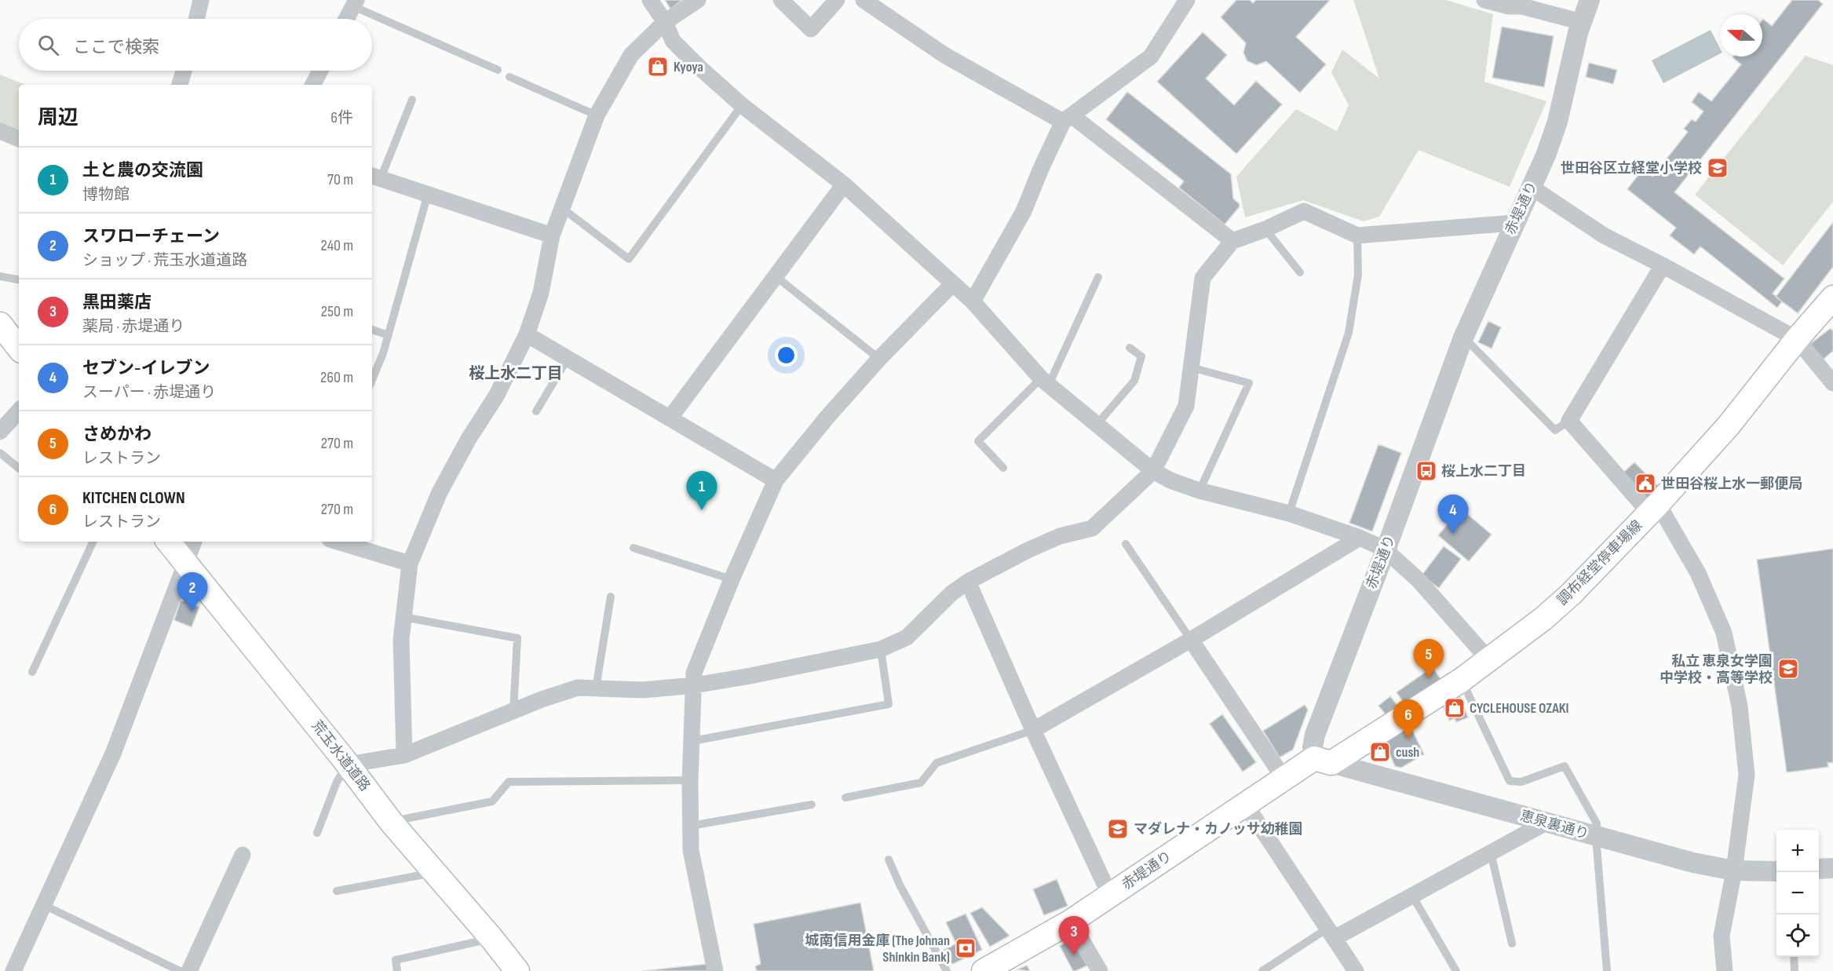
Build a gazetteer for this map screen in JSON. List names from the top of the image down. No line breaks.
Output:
{"streets":{"main road":["赤堤通り","調布経堂停車場線","荒玉水道道路"],"street":["恵泉裏通り"]},"crossings":[["赤堤通り","調布経堂停車場線"],["赤堤通り","恵泉裏通り"],["調布経堂停車場線","恵泉裏通り"]],"districts":["桜上水二丁目"],"places":{"shop":["Kyoya","CYCLEHOUSE OZAKI","cush"],"school or university":["世田谷区立経堂小学校","私立 恵泉女学園 中学校・高等学校","マダレナ・カノッサ幼稚園"],"bus stop":["桜上水二丁目"],"public building":["世田谷桜上水一郵便局"],"bank":["城南信用金庫 (The Johnan Shinkin Bank)"]},"north":"left","page":{"search":"ここで検索","heading":["周辺","6件"],"list":[{"mark":"1","name":"土と農の交流園","note":"博物館","value":"70 m"},{"mark":"2","name":"スワローチェーン","note":"ショップ · 荒玉水道道路","value":"240 m"},{"mark":"3","name":"黒田薬店","note":"薬局 · 赤堤通り","value":"250 m"},{"mark":"4","name":"セブン-イレブン","note":"スーパー · 赤堤通り","value":"260 m"},{"mark":"5","name":"さめかわ","note":"レストラン","value":"270 m"},{"mark":"6","name":"KITCHEN CLOWN","note":"レストラン","value":"270 m"}],"pins":["1","4","2","5","6","3"],"map_buttons":["+","−"]}}
